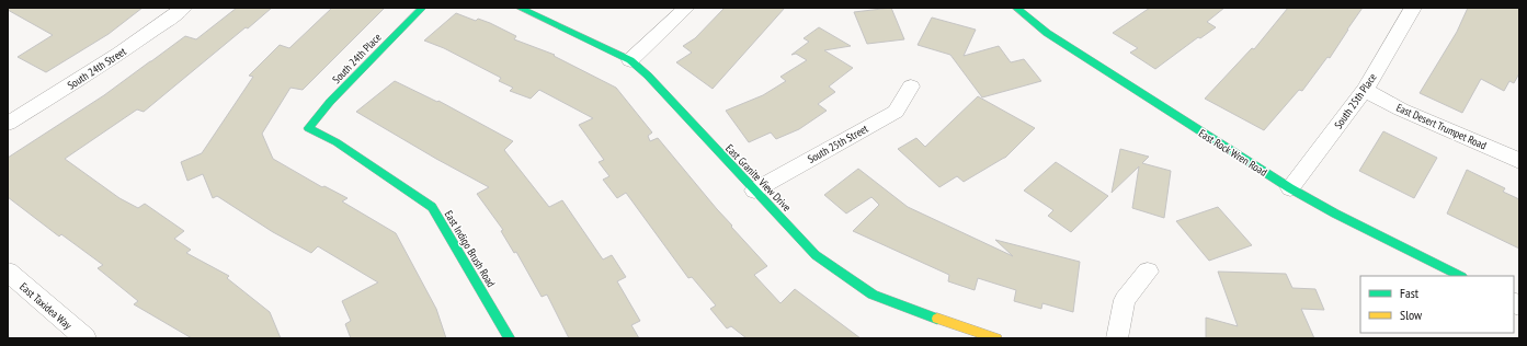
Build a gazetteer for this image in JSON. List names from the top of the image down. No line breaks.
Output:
{"streets":{"street":["South 24th Place","South 24th Street","South 25th Place","East Desert Trumpet Road","South 25th Street","East Rock Wren Road","East Granite View Drive","East Indigo Brush Road","East Taxidea Way"]},"crossings":[["South 24th Place","East Indigo Brush Road"],["South 25th Place","East Desert Trumpet Road"],["South 25th Place","East Rock Wren Road"],["South 25th Street","East Granite View Drive"]],"legend":["Fast","Slow"]}
